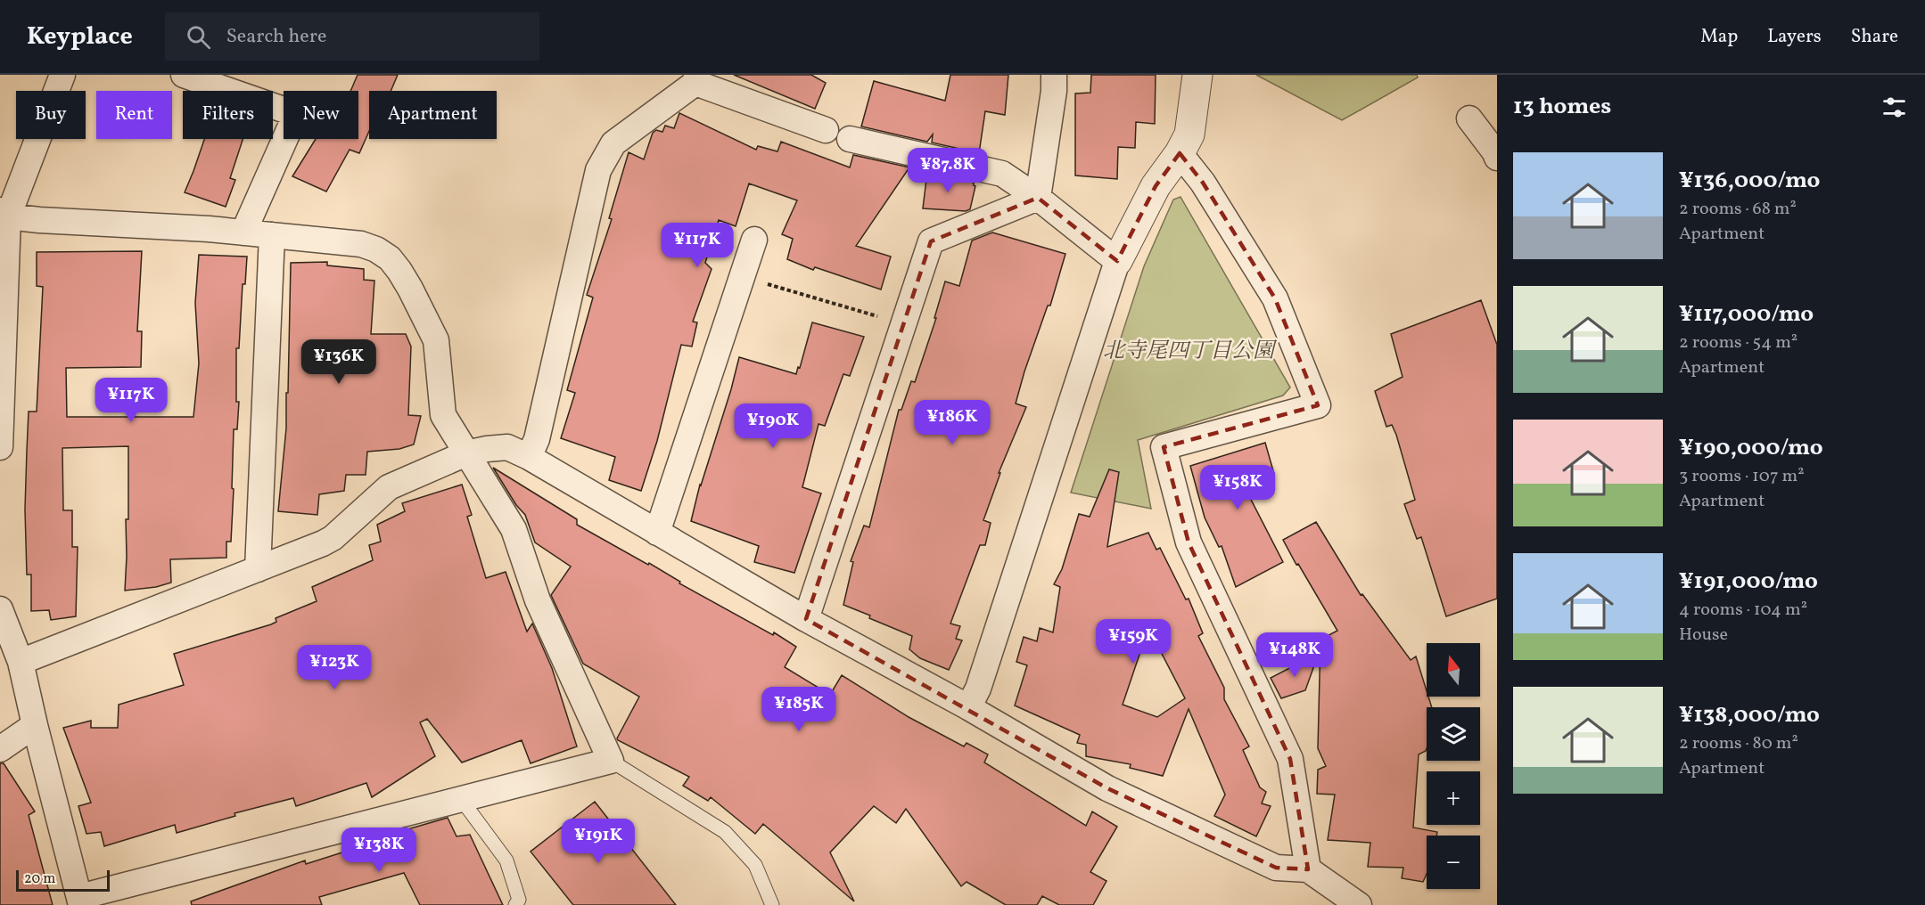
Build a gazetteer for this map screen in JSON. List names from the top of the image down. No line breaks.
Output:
{"parks":["北寺尾四丁目公園"],"scale_bar":"20 m","north":"top","page":{"header":"Keyplace","search":"Search here","nav":["Map","Layers","Share"],"heading":"13 homes","chip":["Buy","Rent","Filters","New","Apartment"],"list":[{"name":"¥136,000/mo","note":"2 rooms · 68 m² · Apartment"},{"name":"¥117,000/mo","note":"2 rooms · 54 m² · Apartment"},{"name":"¥190,000/mo","note":"3 rooms · 107 m² · Apartment"},{"name":"¥191,000/mo","note":"4 rooms · 104 m² · House"},{"name":"¥138,000/mo","note":"2 rooms · 80 m² · Apartment"}],"price":["¥87.8K","¥117K","¥136K","¥117K","¥186K","¥190K","¥158K","¥159K","¥148K","¥123K","¥185K","¥191K","¥138K"],"map_buttons":["+","−"],"scale":"20 m"}}
